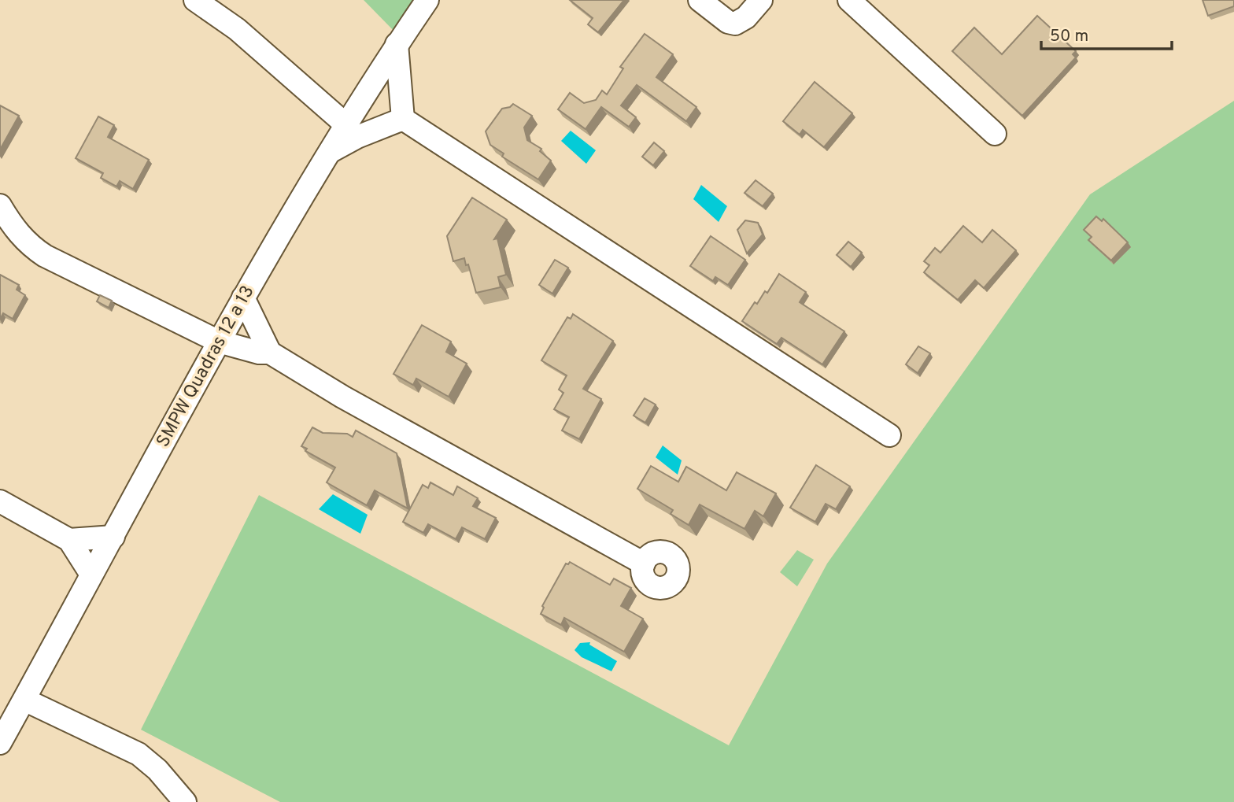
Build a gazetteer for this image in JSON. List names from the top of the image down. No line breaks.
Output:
{"streets":{"street":["SMPW Quadras 12 a 13"]},"scale_bar":"50 m"}
